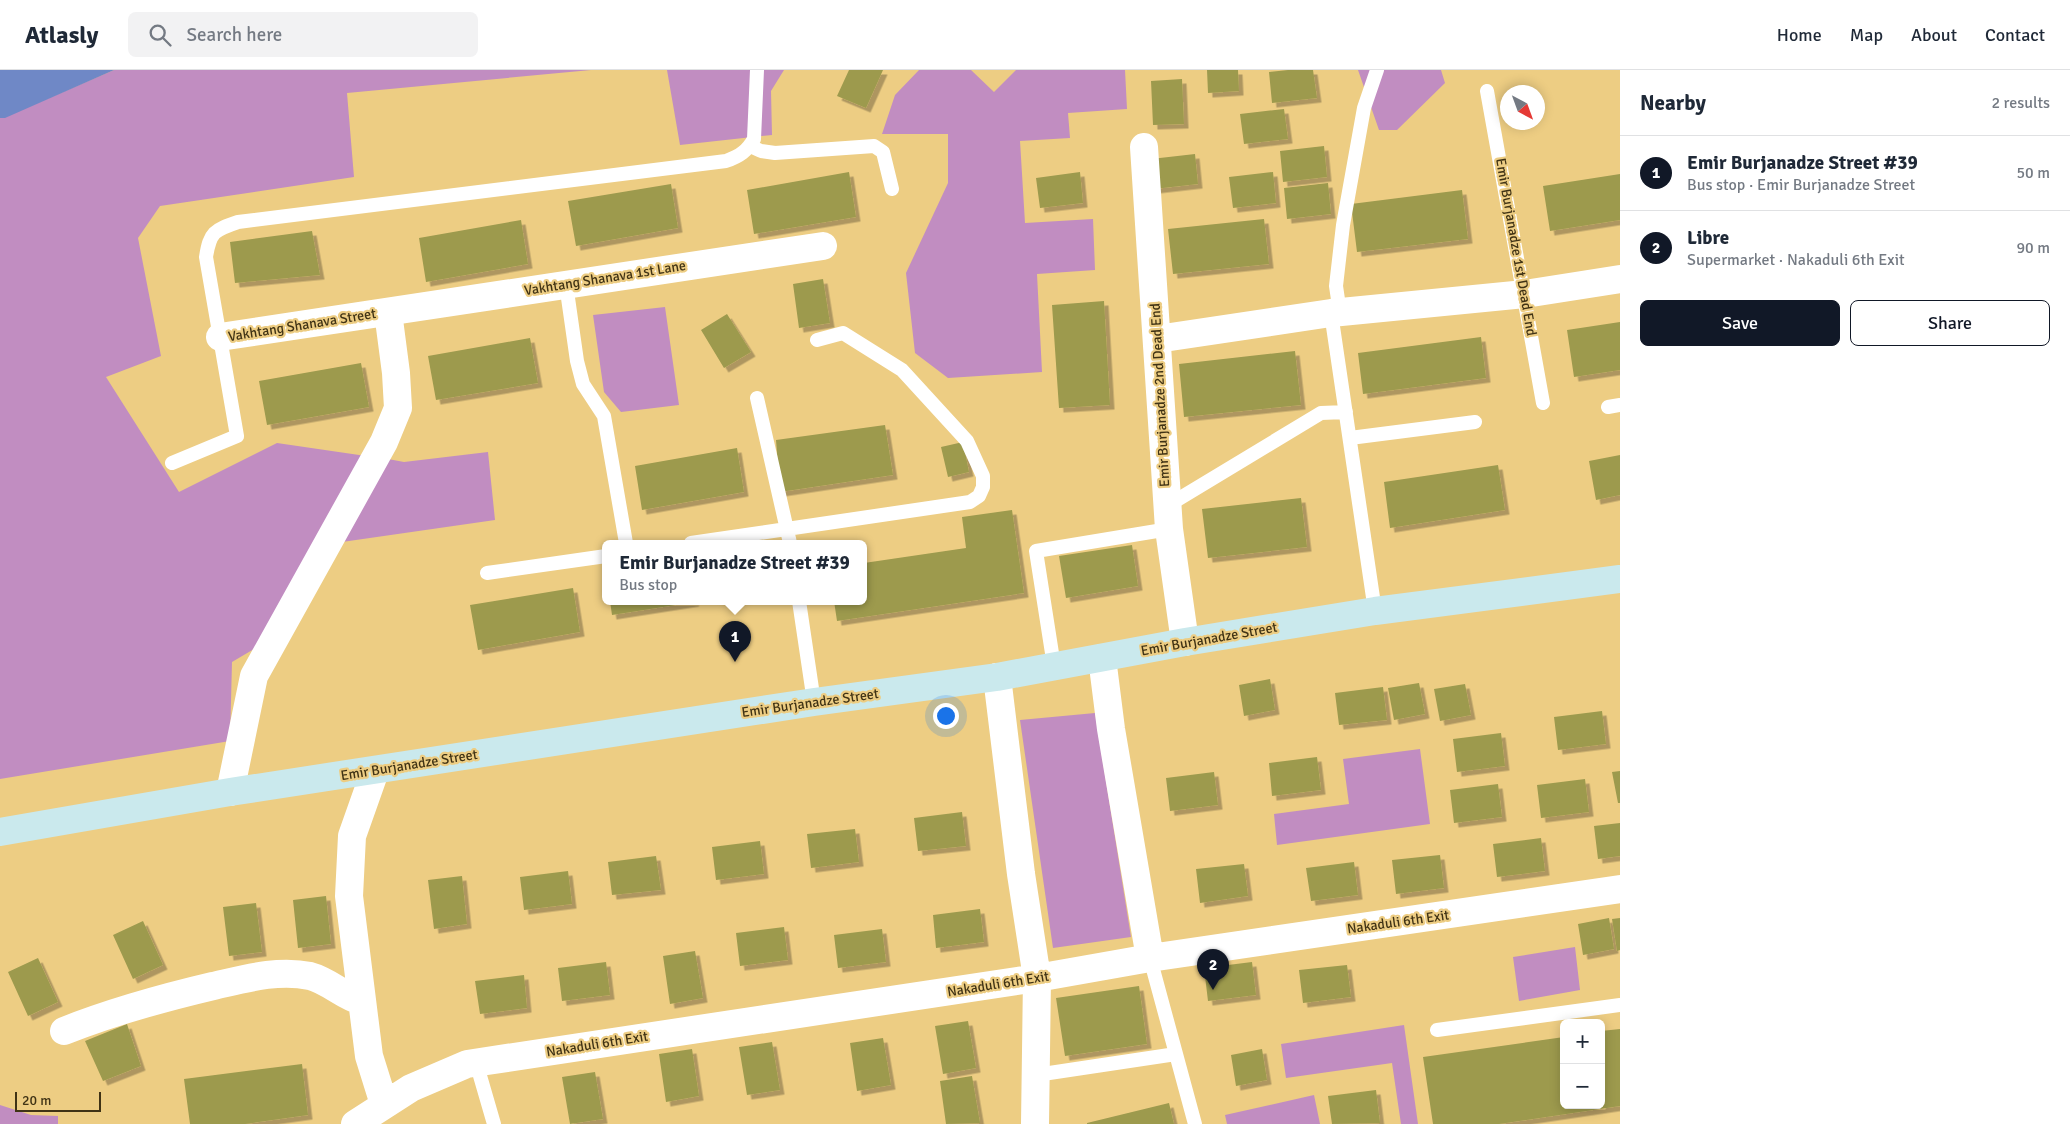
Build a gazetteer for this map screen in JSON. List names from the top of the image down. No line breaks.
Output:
{"streets":{"street":["Vakhtang Shanava 1st Lane","Vakhtang Shanava Street","Emir Burjanadze 2nd Dead End","Emir Burjanadze Street","Nakaduli 6th Exit"],"lane":["Emir Burjanadze 1st Dead End"]},"crossings":[["Vakhtang Shanava 1st Lane","Vakhtang Shanava Street"],["Vakhtang Shanava Street","Emir Burjanadze Street"],["Emir Burjanadze 2nd Dead End","Emir Burjanadze Street"]],"scale_bar":"20 m","north":"bottom right","page":{"header":"Atlasly","search":"Search here","nav":["Home","Map","About","Contact"],"heading":["Nearby","2 results"],"list":[{"mark":"1","name":"Emir Burjanadze Street #39","note":"Bus stop · Emir Burjanadze Street","value":"50 m"},{"mark":"2","name":"Libre","note":"Supermarket · Nakaduli 6th Exit","value":"90 m"}],"buttons":["Save","Share"],"popup":["Emir Burjanadze Street #39","Bus stop"],"pins":["1","2"],"map_buttons":["+","−"],"scale":"20 m"}}
